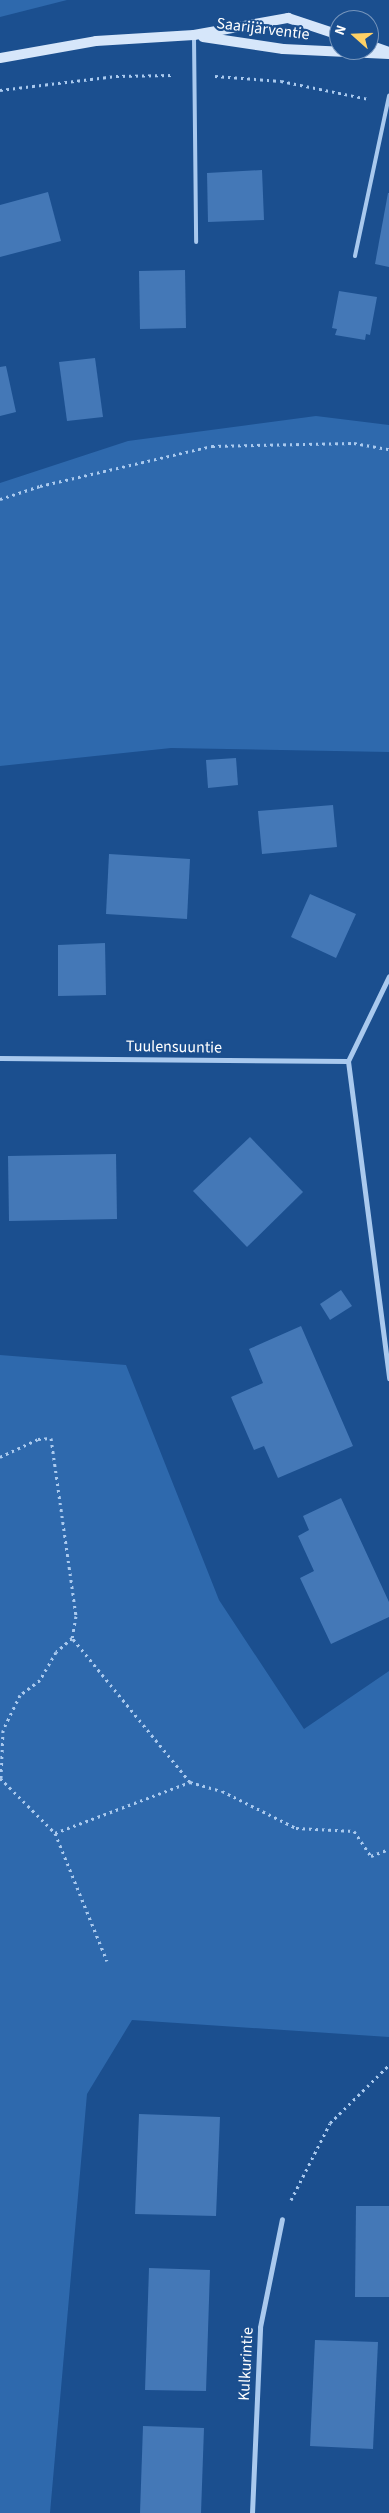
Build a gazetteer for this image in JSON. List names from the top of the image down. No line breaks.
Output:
{"streets":{"main road":["Saarijärventie"],"street":["Tuulensuuntie","Kulkurintie"]},"north":"left"}
